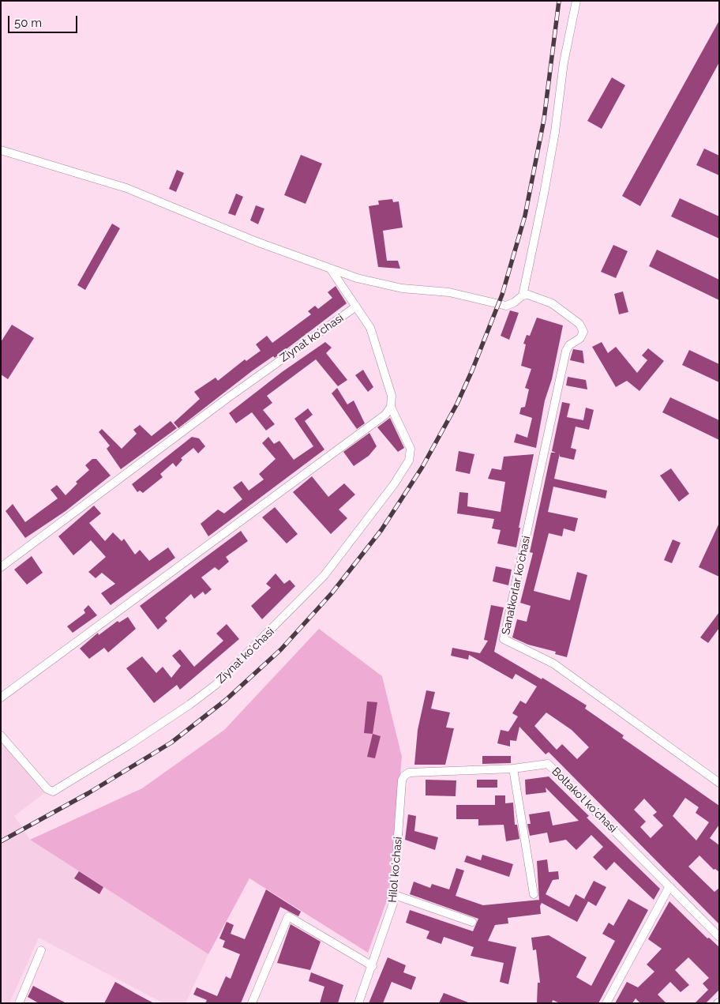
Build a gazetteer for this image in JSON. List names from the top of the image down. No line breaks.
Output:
{"streets":{"street":["Ziynat koʻchasi","Sanatkorlar koʻchasi","Boltakoʻl koʻchasi","Hilol koʻchasi"]},"crossings":[["Boltakoʻl koʻchasi","Hilol koʻchasi"]],"scale_bar":"50 m"}
